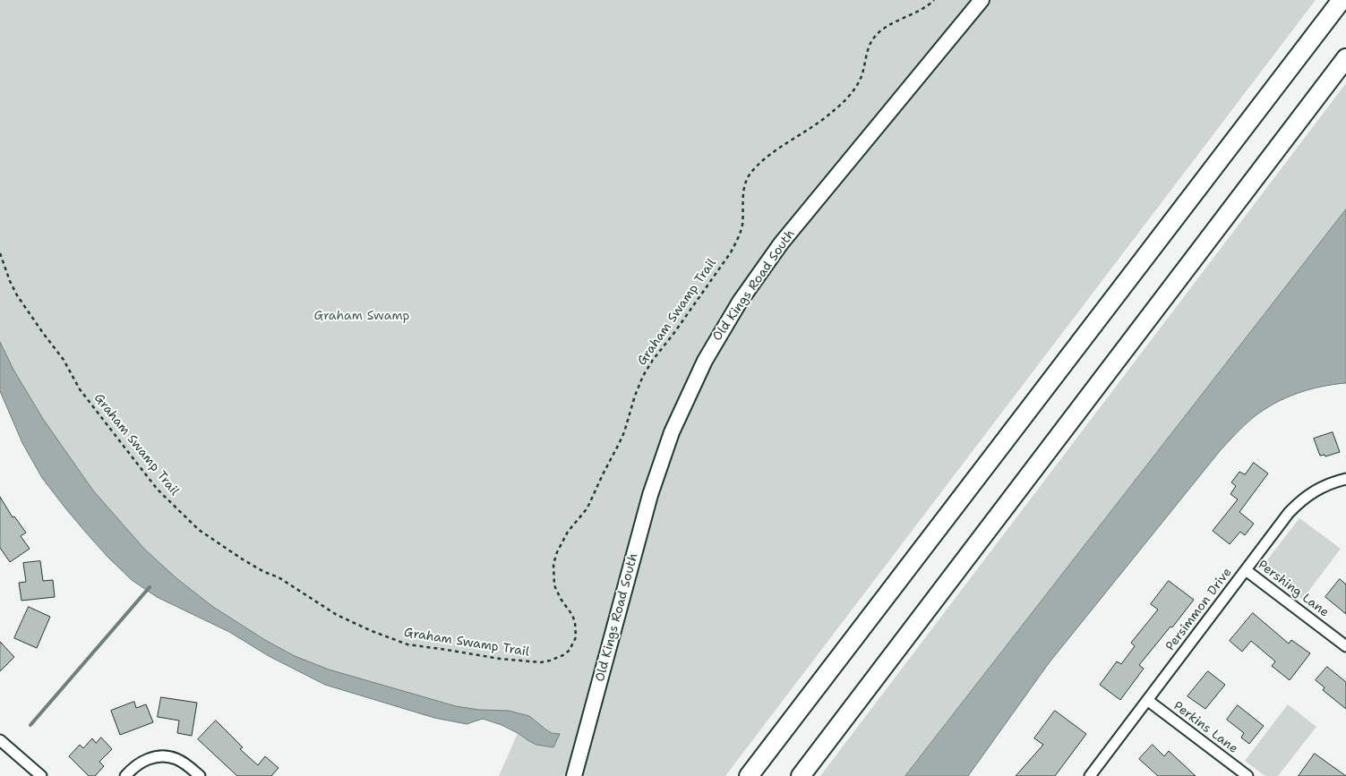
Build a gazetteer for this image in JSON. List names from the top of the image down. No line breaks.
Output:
{"streets":{"street":["Old Kings Road South","Pershing Lane","Persimmon Drive","Perkins Lane"],"path":["Graham Swamp Trail"]},"crossings":[["Pershing Lane","Persimmon Drive"],["Persimmon Drive","Perkins Lane"]],"parks":["Graham Swamp"]}
